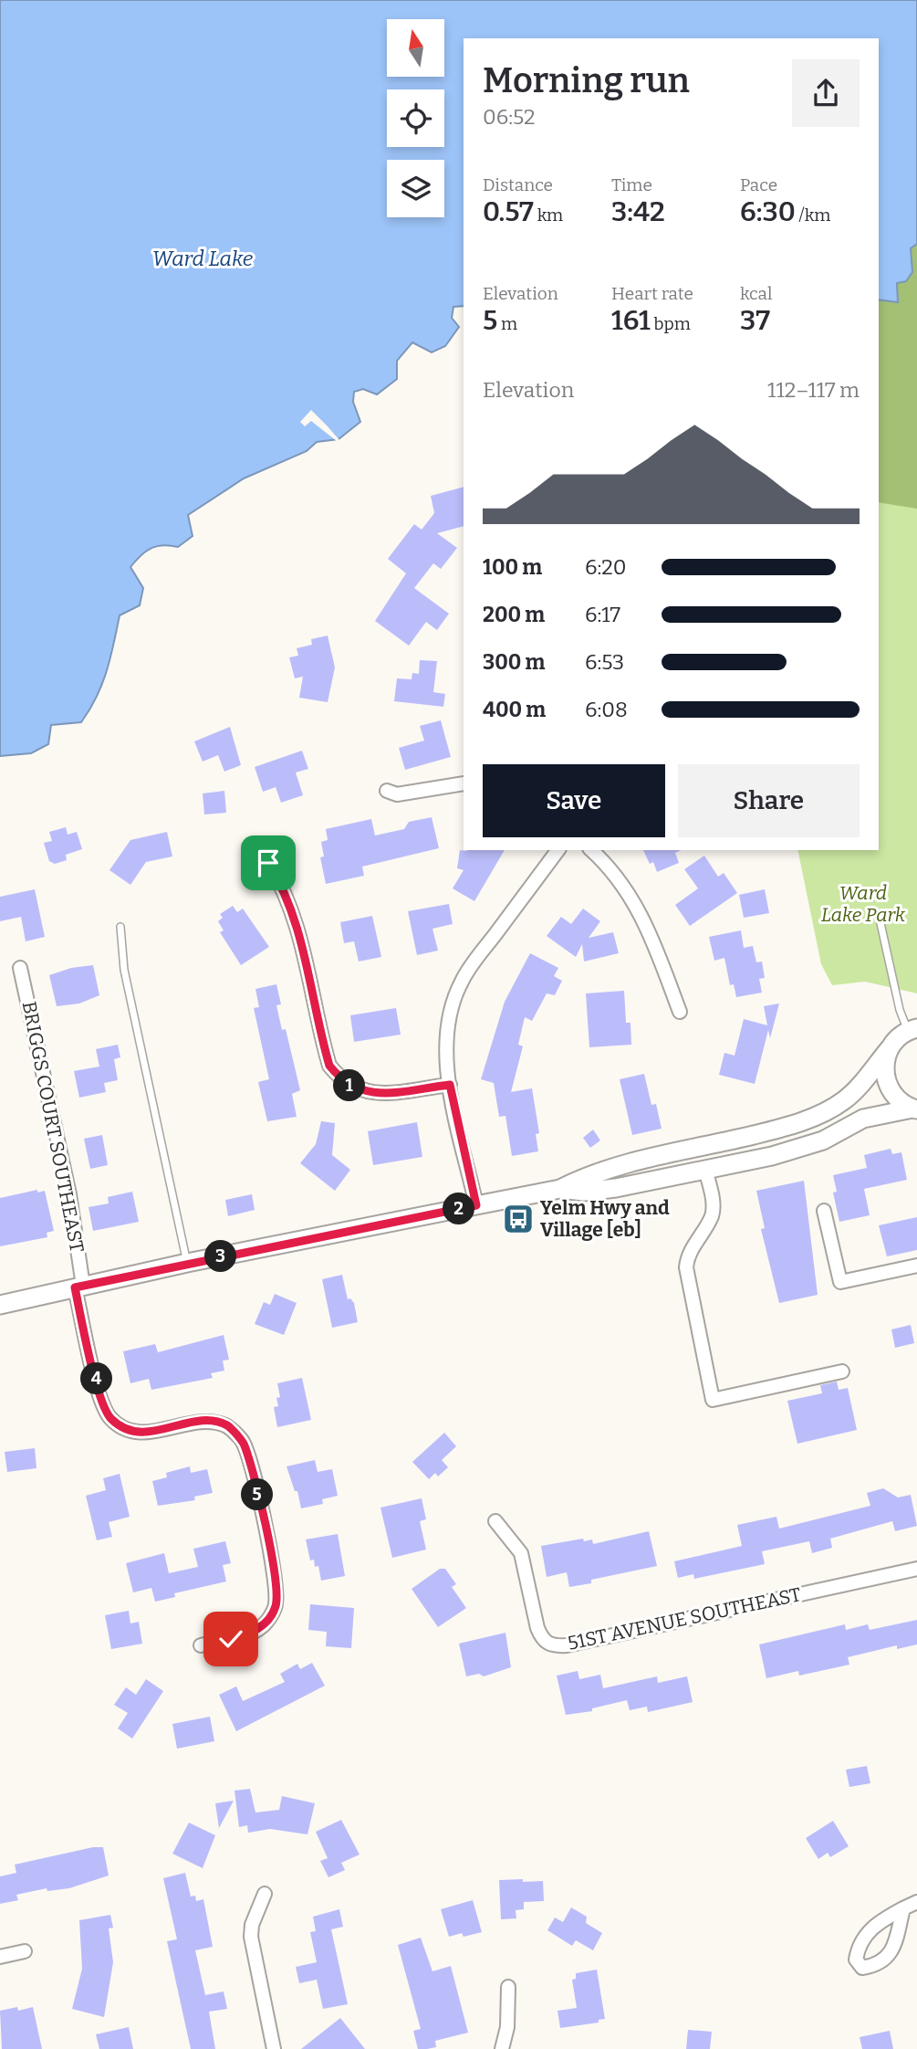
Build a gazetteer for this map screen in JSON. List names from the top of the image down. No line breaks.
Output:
{"streets":{"street":["BRIGGS COURT SOUTHEAST","51ST AVENUE SOUTHEAST"]},"water":["Ward Lake"],"parks":["Ward Lake Park"],"places":{"bus stop":["Yelm Hwy and Village [eb]"]},"north":"top","page":{"heading":["Morning run","06:52"],"stats":[["Distance","0.57 km"],["Time","3:42"],["Pace","6:30 /km"],["Elevation","5 m"],["Heart rate","161 bpm"],["kcal","37"]],"chart":["Elevation","112–117 m"],"list":[{"name":"100 m","note":"6:20"},{"name":"200 m","note":"6:17"},{"name":"300 m","note":"6:53"},{"name":"400 m","note":"6:08"}],"buttons":["Save","Share"],"pins":["1","2","3","4","5"]}}
